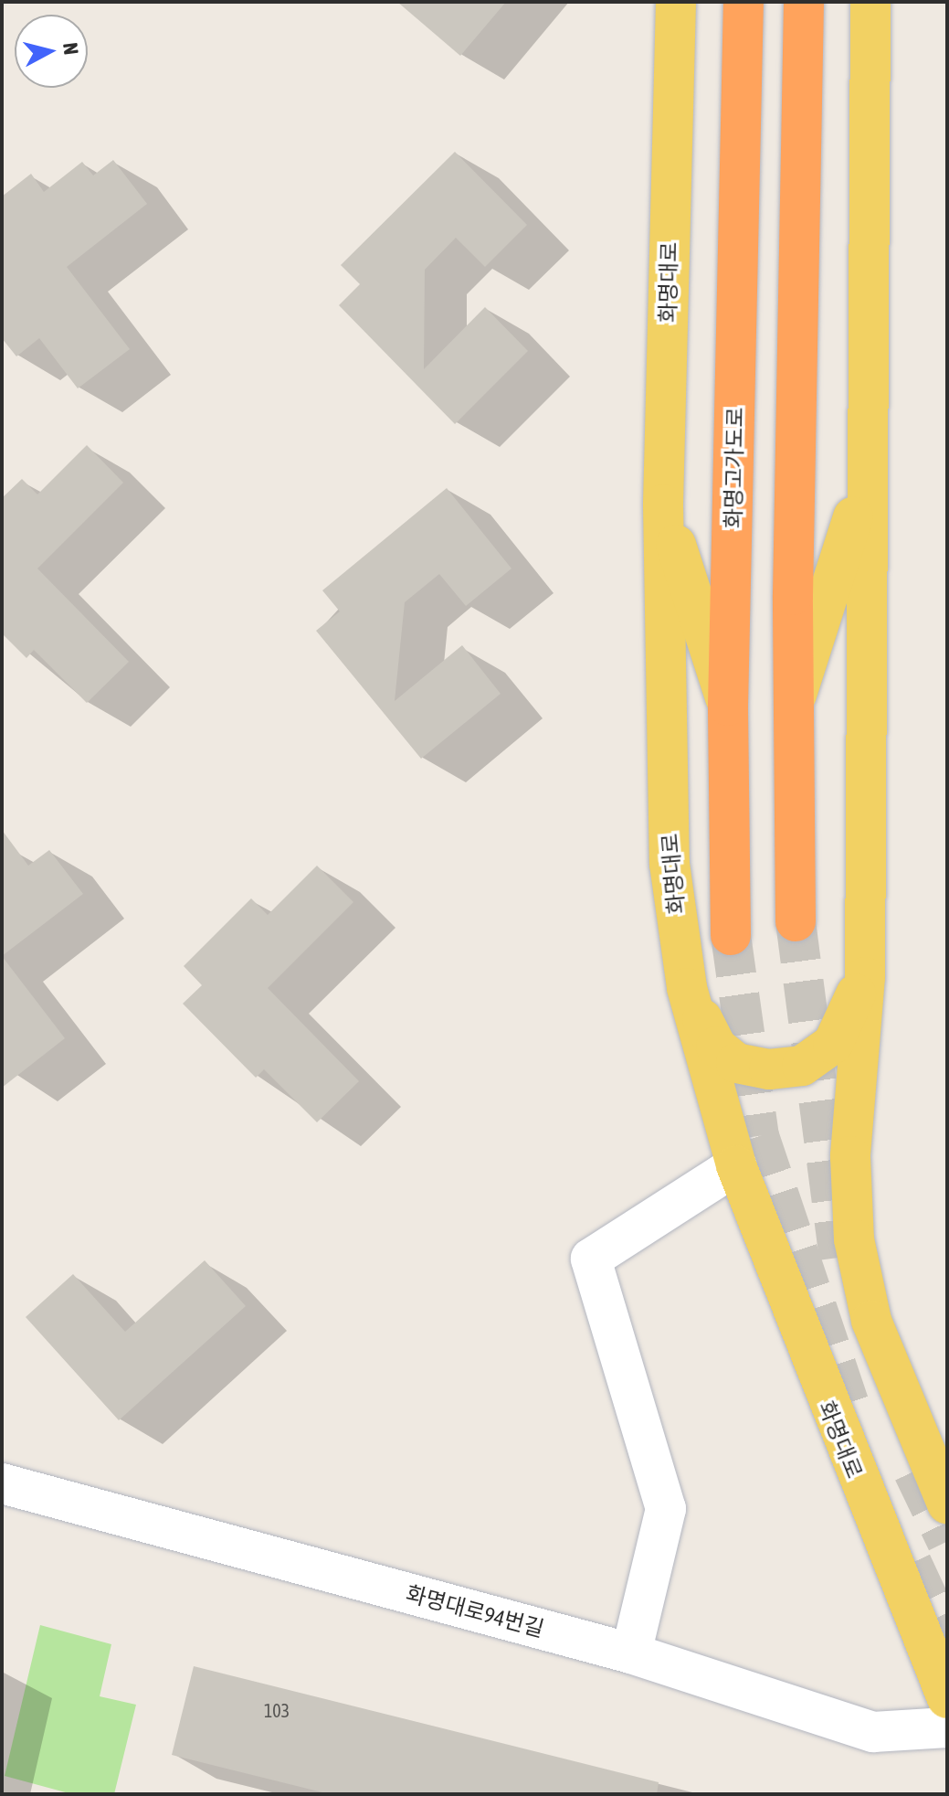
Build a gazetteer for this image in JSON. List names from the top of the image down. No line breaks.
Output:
{"streets":{"highway":["화명고가도로"],"main road":["화명대로"],"street":["화명대로94번길"]},"house_numbers":["103"],"north":"right"}
